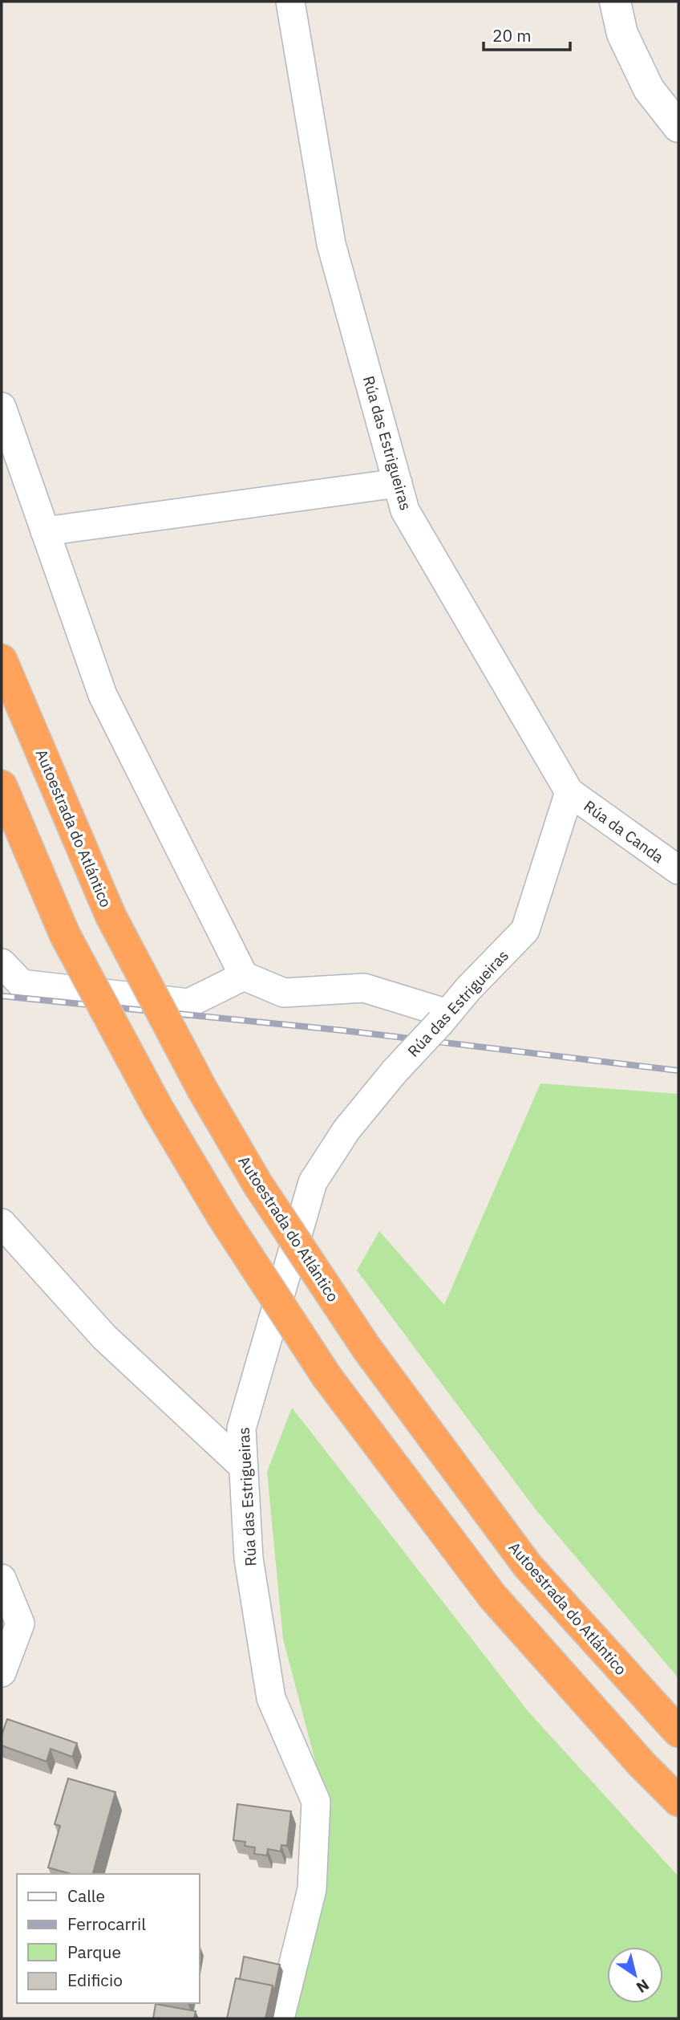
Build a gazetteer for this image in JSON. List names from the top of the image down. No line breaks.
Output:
{"streets":{"highway":["Autoestrada do Atlántico"],"street":["Rúa das Estrigueiras","Rúa da Canda"]},"crossings":[["Rúa das Estrigueiras","Rúa da Canda"]],"legend":["Calle","Ferrocarril","Parque","Edificio"],"scale_bar":"20 m","north":"bottom right"}
